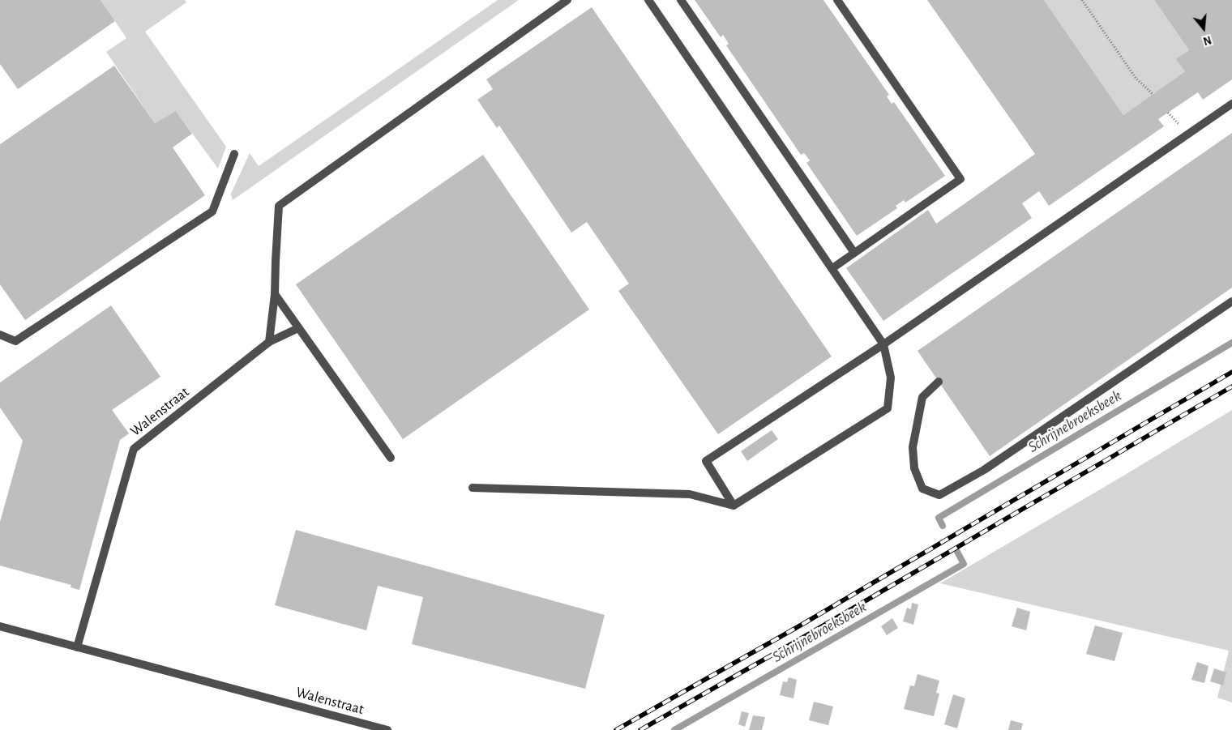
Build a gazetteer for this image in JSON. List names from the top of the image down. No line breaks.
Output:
{"streets":{"street":["Walenstraat"]},"water":["Schrijnebroeksbeek"],"north":"bottom"}
